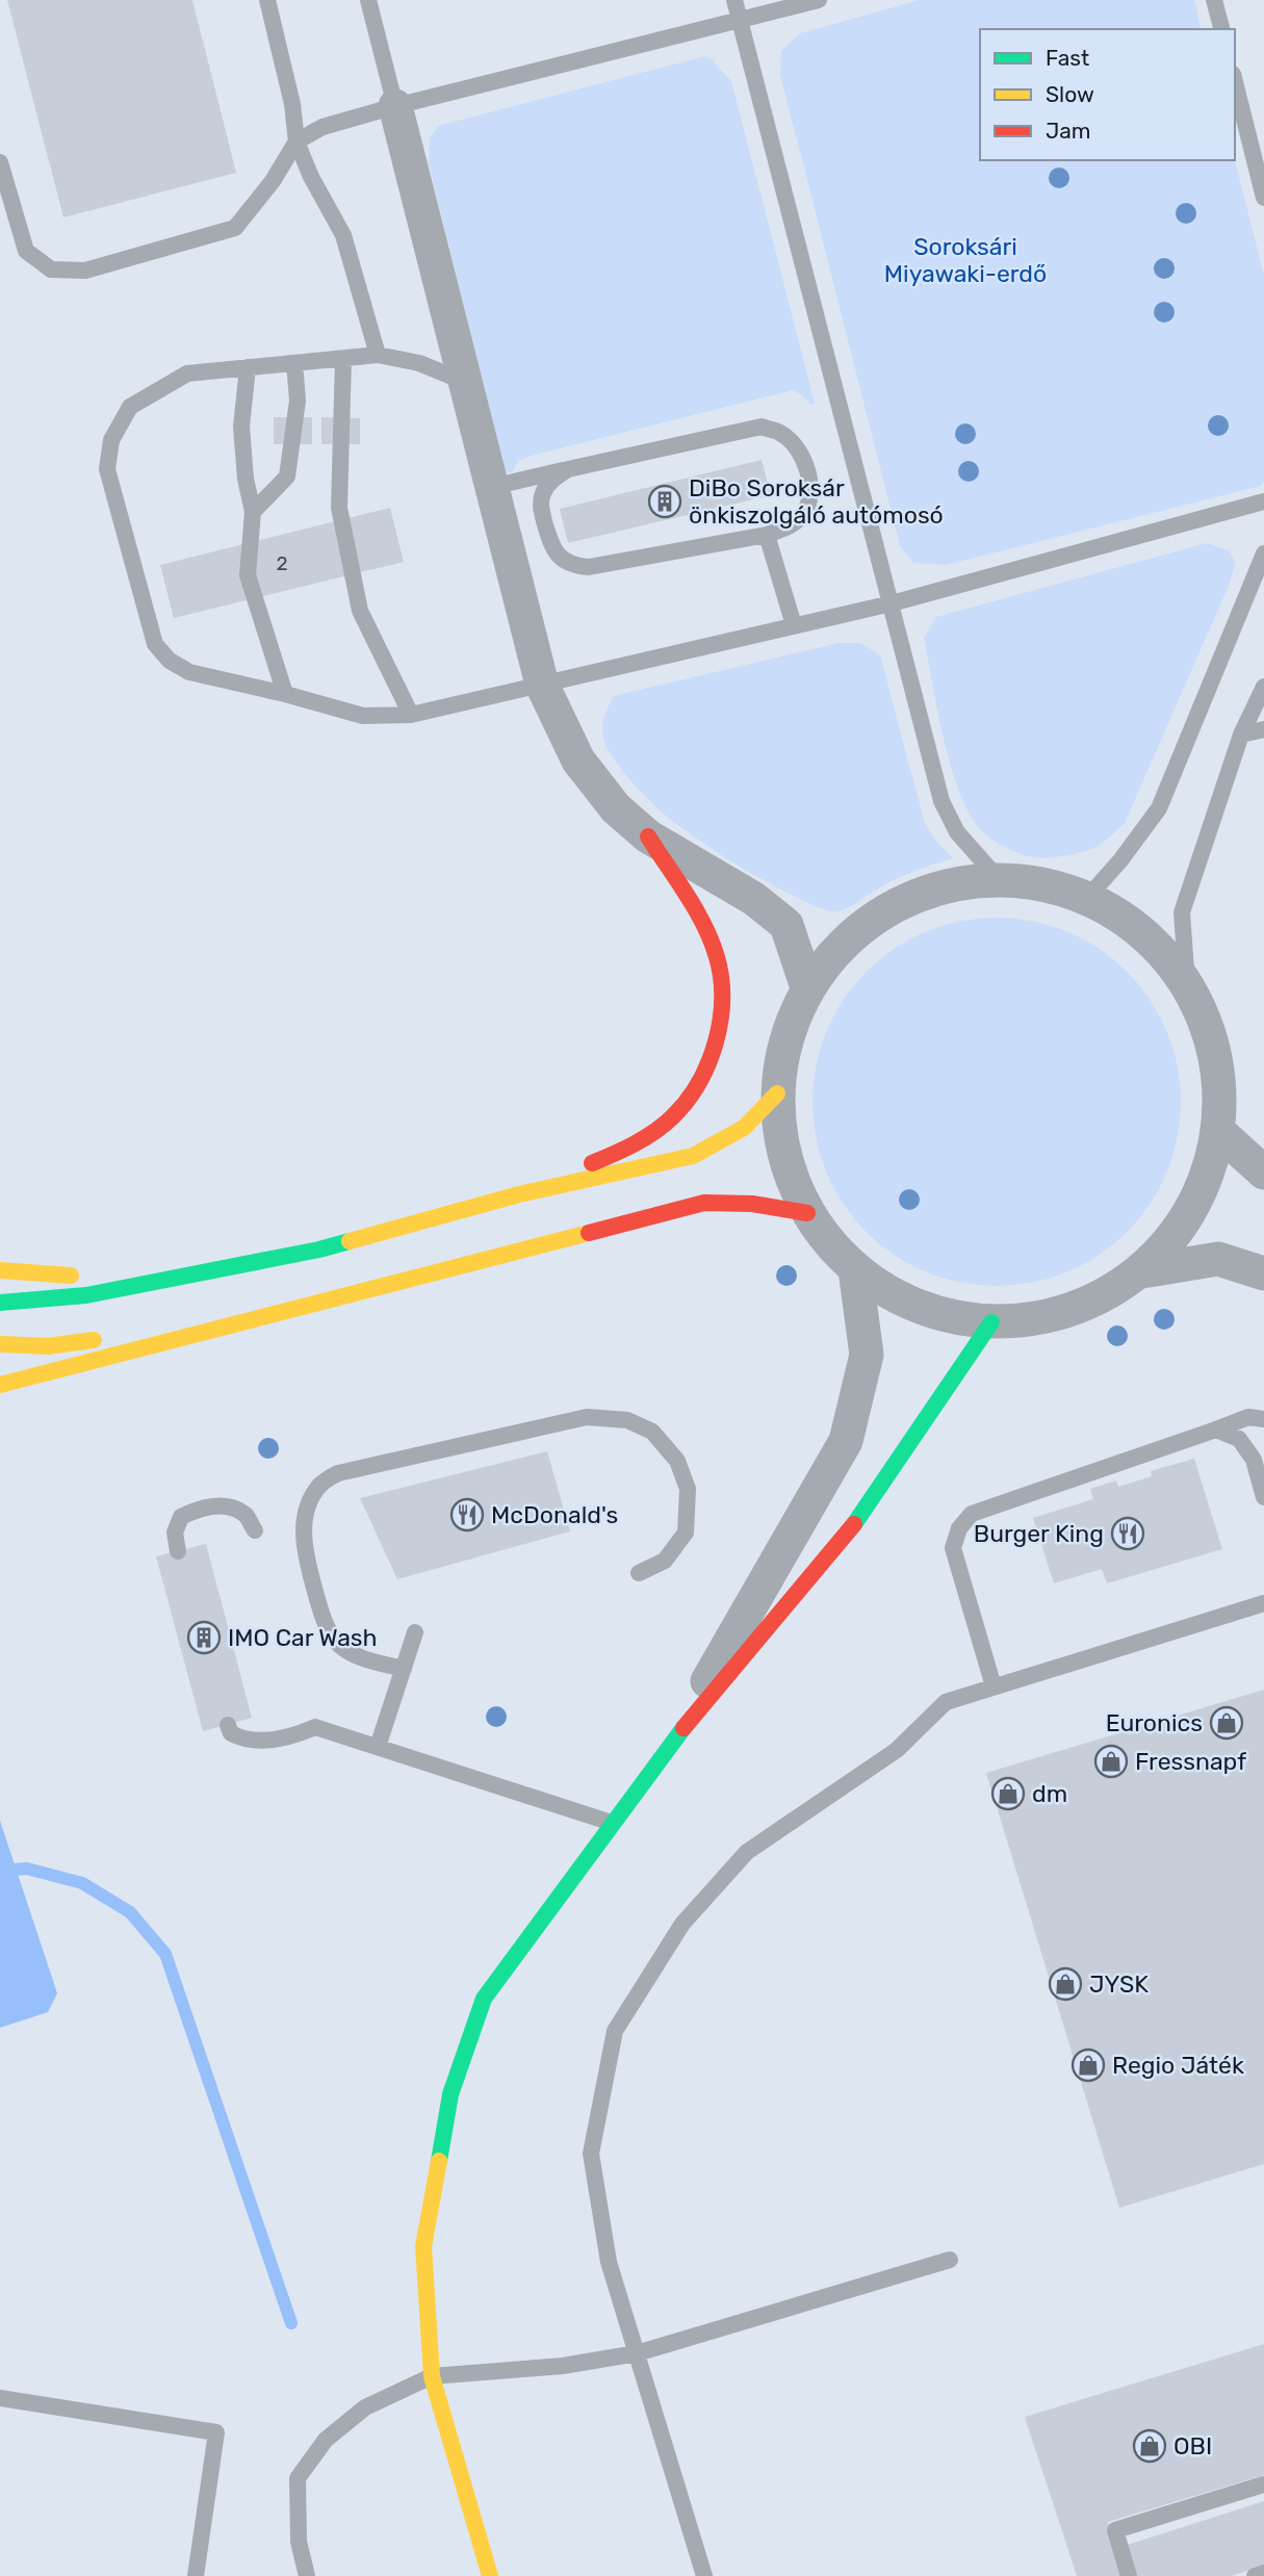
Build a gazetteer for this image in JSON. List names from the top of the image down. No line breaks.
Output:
{"parks":["Soroksári Miyawaki-erdő"],"places":{"building":["DiBo Soroksár önkiszolgáló autómosó","IMO Car Wash"],"restaurant":["McDonald's","Burger King"],"shop":["Euronics","Fressnapf","dm","JYSK","Regio Játék","OBI"]},"house_numbers":["2"],"legend":["Fast","Slow","Jam"]}
